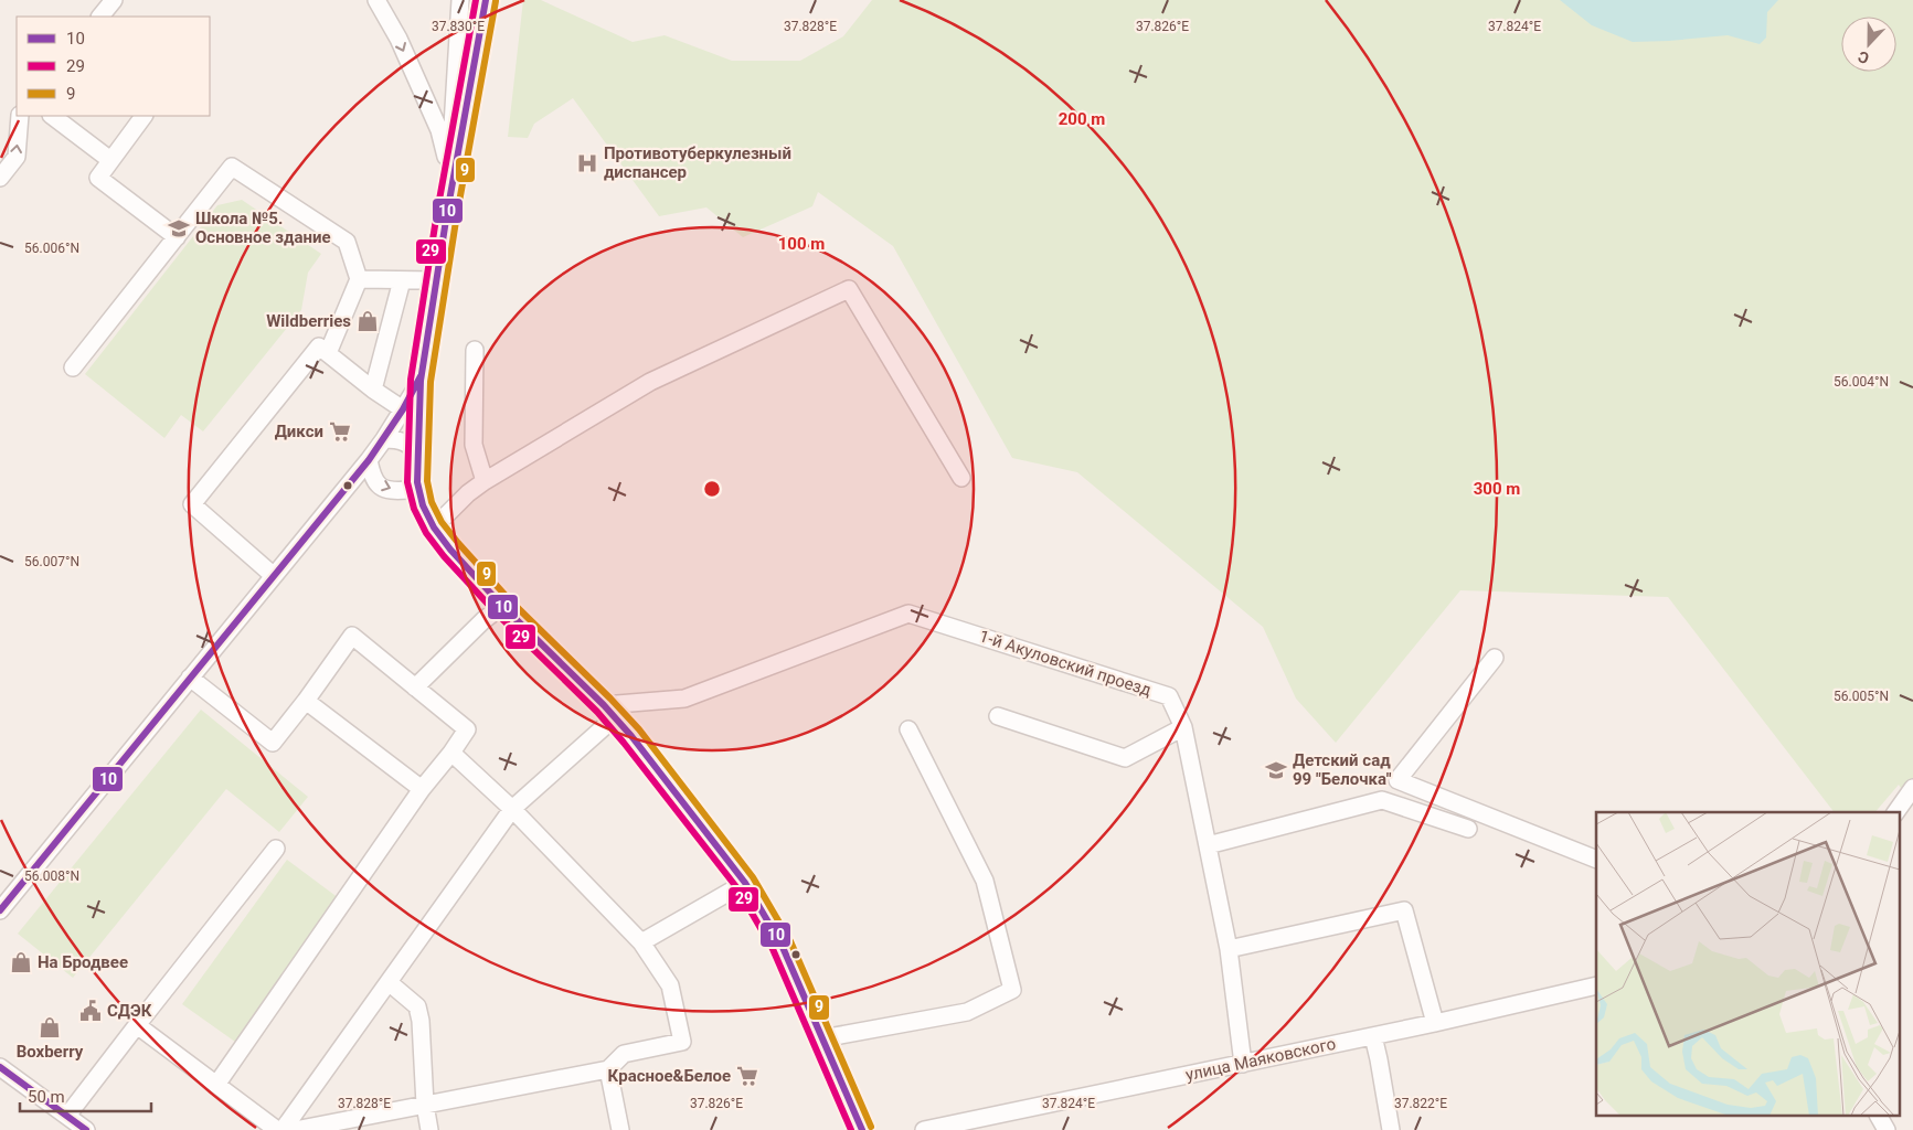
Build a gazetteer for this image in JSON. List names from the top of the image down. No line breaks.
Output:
{"streets":{"street":["1-й Акуловский проезд","улица Маяковского"]},"crossings":[["1-й Акуловский проезд","улица Маяковского"]],"places":{"hospital":["Противотуберкулезный диспансер"],"school or university":["Школа №5. Основное здание","Детский сад 99 \"Белочка\""],"shop":["Wildberries","На Бродвее","Boxberry"],"supermarket":["Дикси","Красное&Белое"],"public building":["СДЭК"]},"lines":["transit line 10","transit line 29","transit line 9"],"legend":["10","29","9"],"scale_bar":"50 m","north":"bottom","coordinates":["37.830°E","37.828°E","37.826°E","37.824°E","56.006°N","56.004°N","56.007°N","56.005°N","56.008°N","37.822°E"],"rings":["200 m","100 m","300 m"]}
